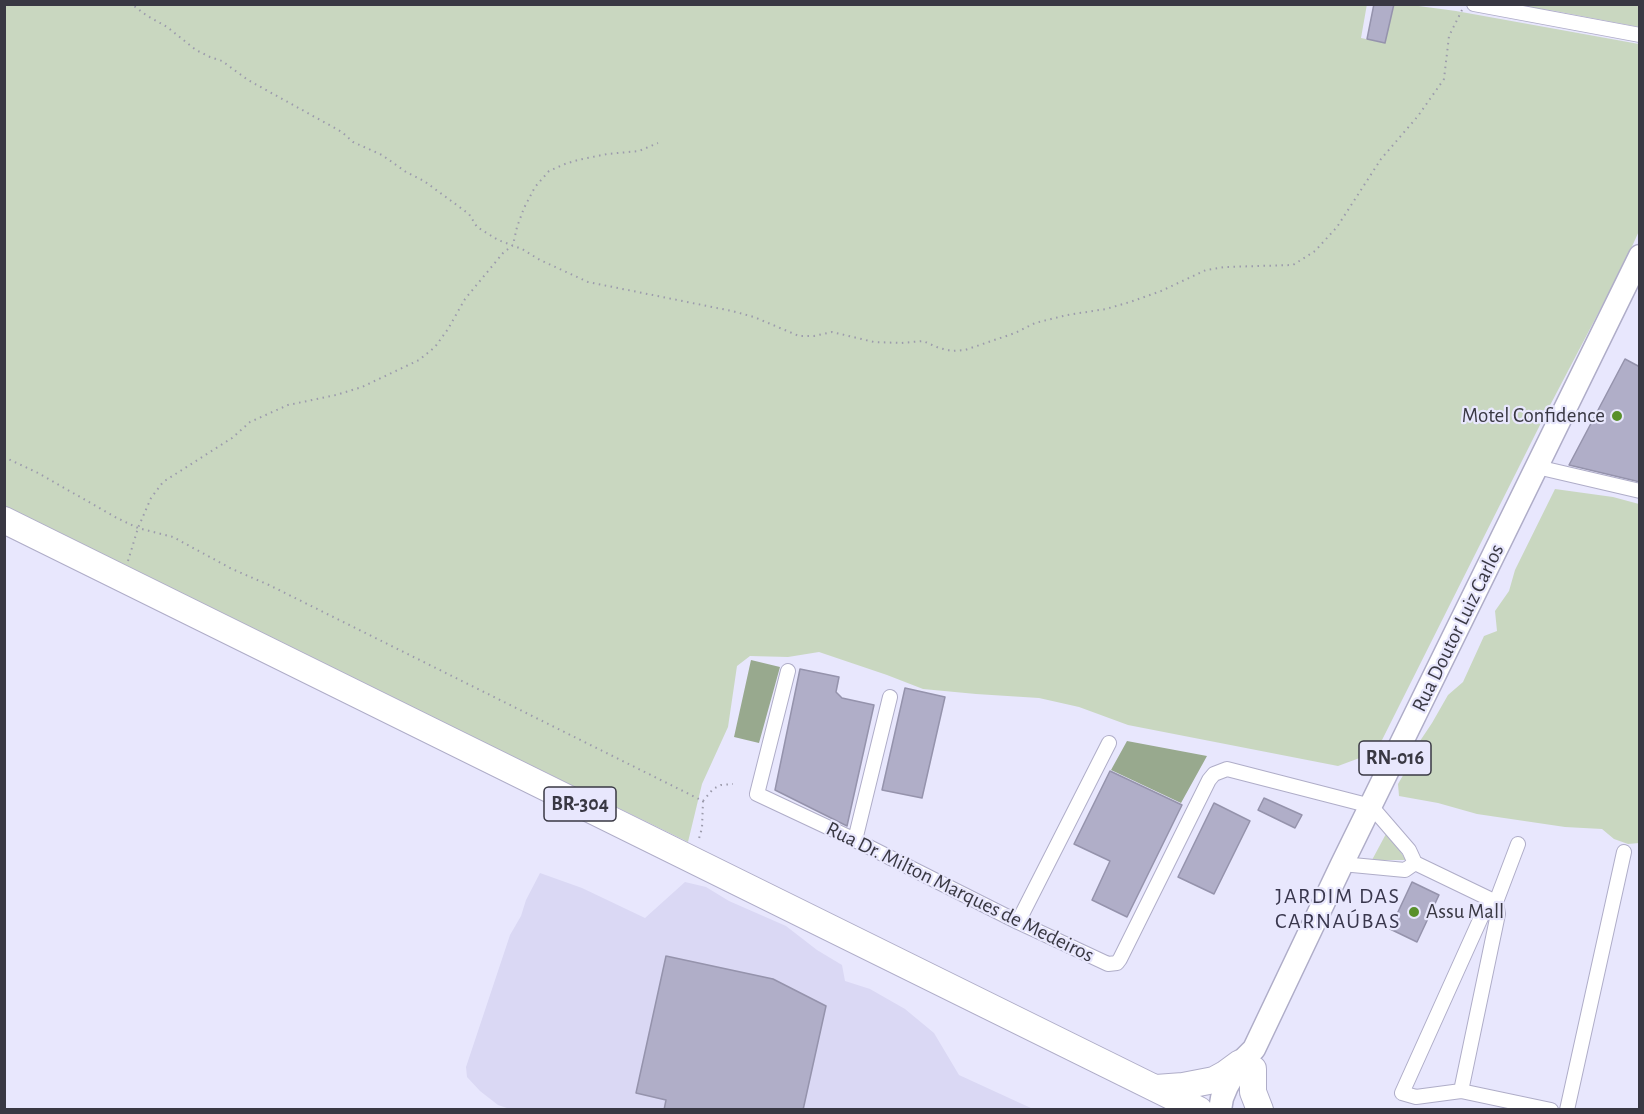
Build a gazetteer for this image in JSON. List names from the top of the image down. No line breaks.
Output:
{"streets":{"highway":["BR-304"],"main road":["Rua Doutor Luiz Carlos","RN-016"],"street":["Rua Dr. Milton Marques de Medeiros"]},"crossings":[["Rua Doutor Luiz Carlos","RN-016"],["Rua Doutor Luiz Carlos","Rua Dr. Milton Marques de Medeiros"]],"districts":["JARDIM DAS CARNAÚBAS"],"places":["Motel Confidence","Assu Mall"]}
